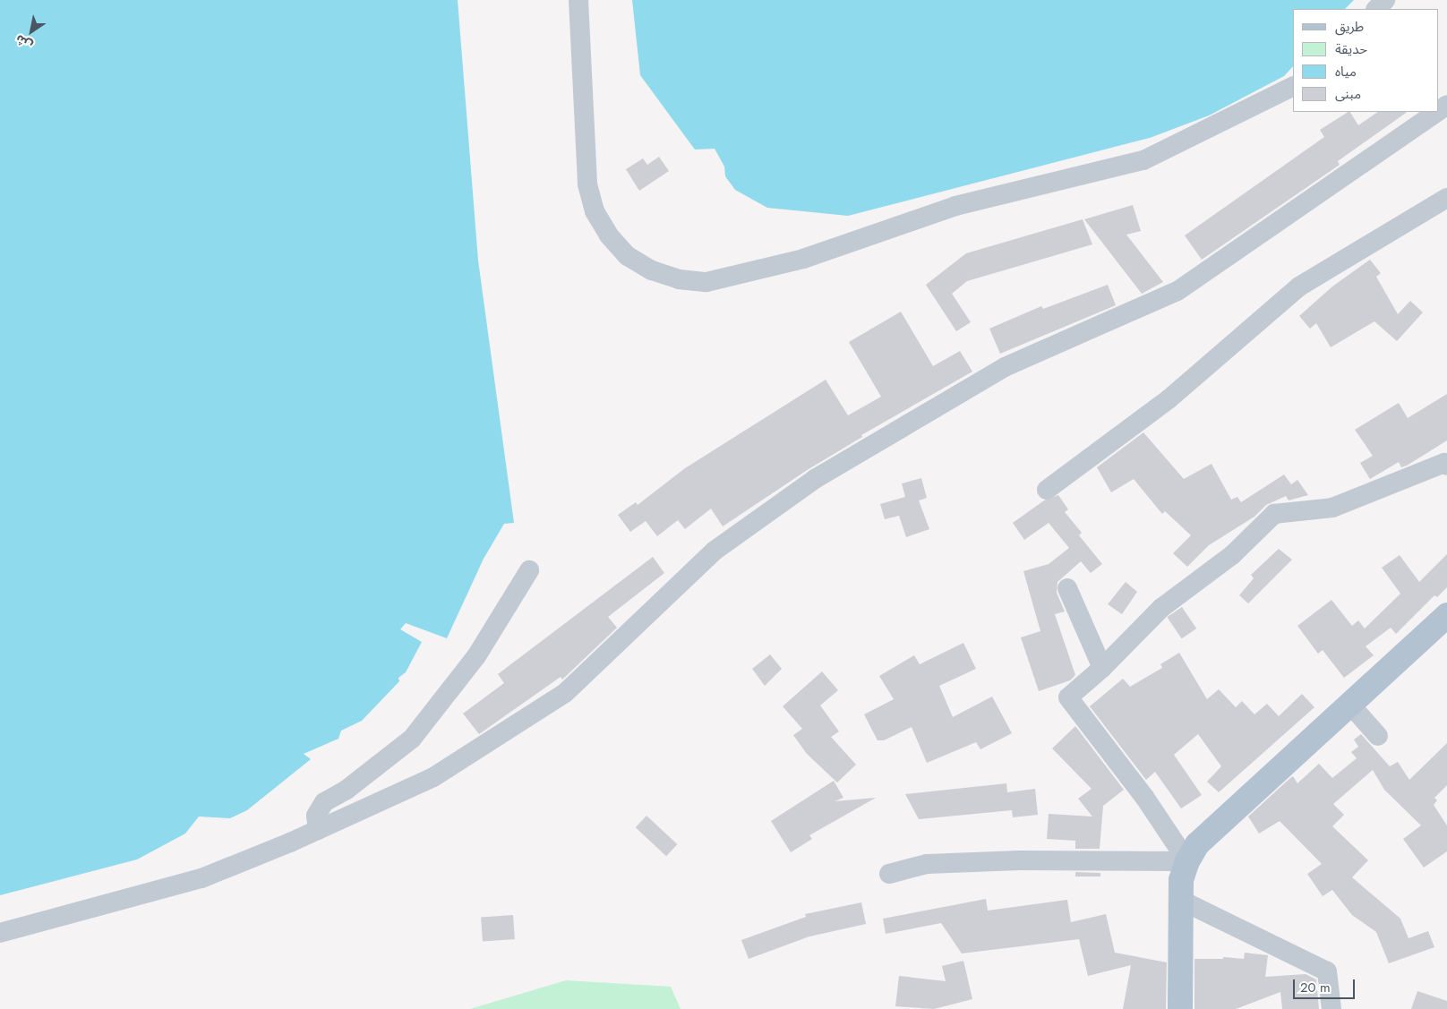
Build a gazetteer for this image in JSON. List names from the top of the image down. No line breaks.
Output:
{"legend":["طريق","حديقة","مياه","مبنى"],"scale_bar":"20 m","north":"bottom left"}
